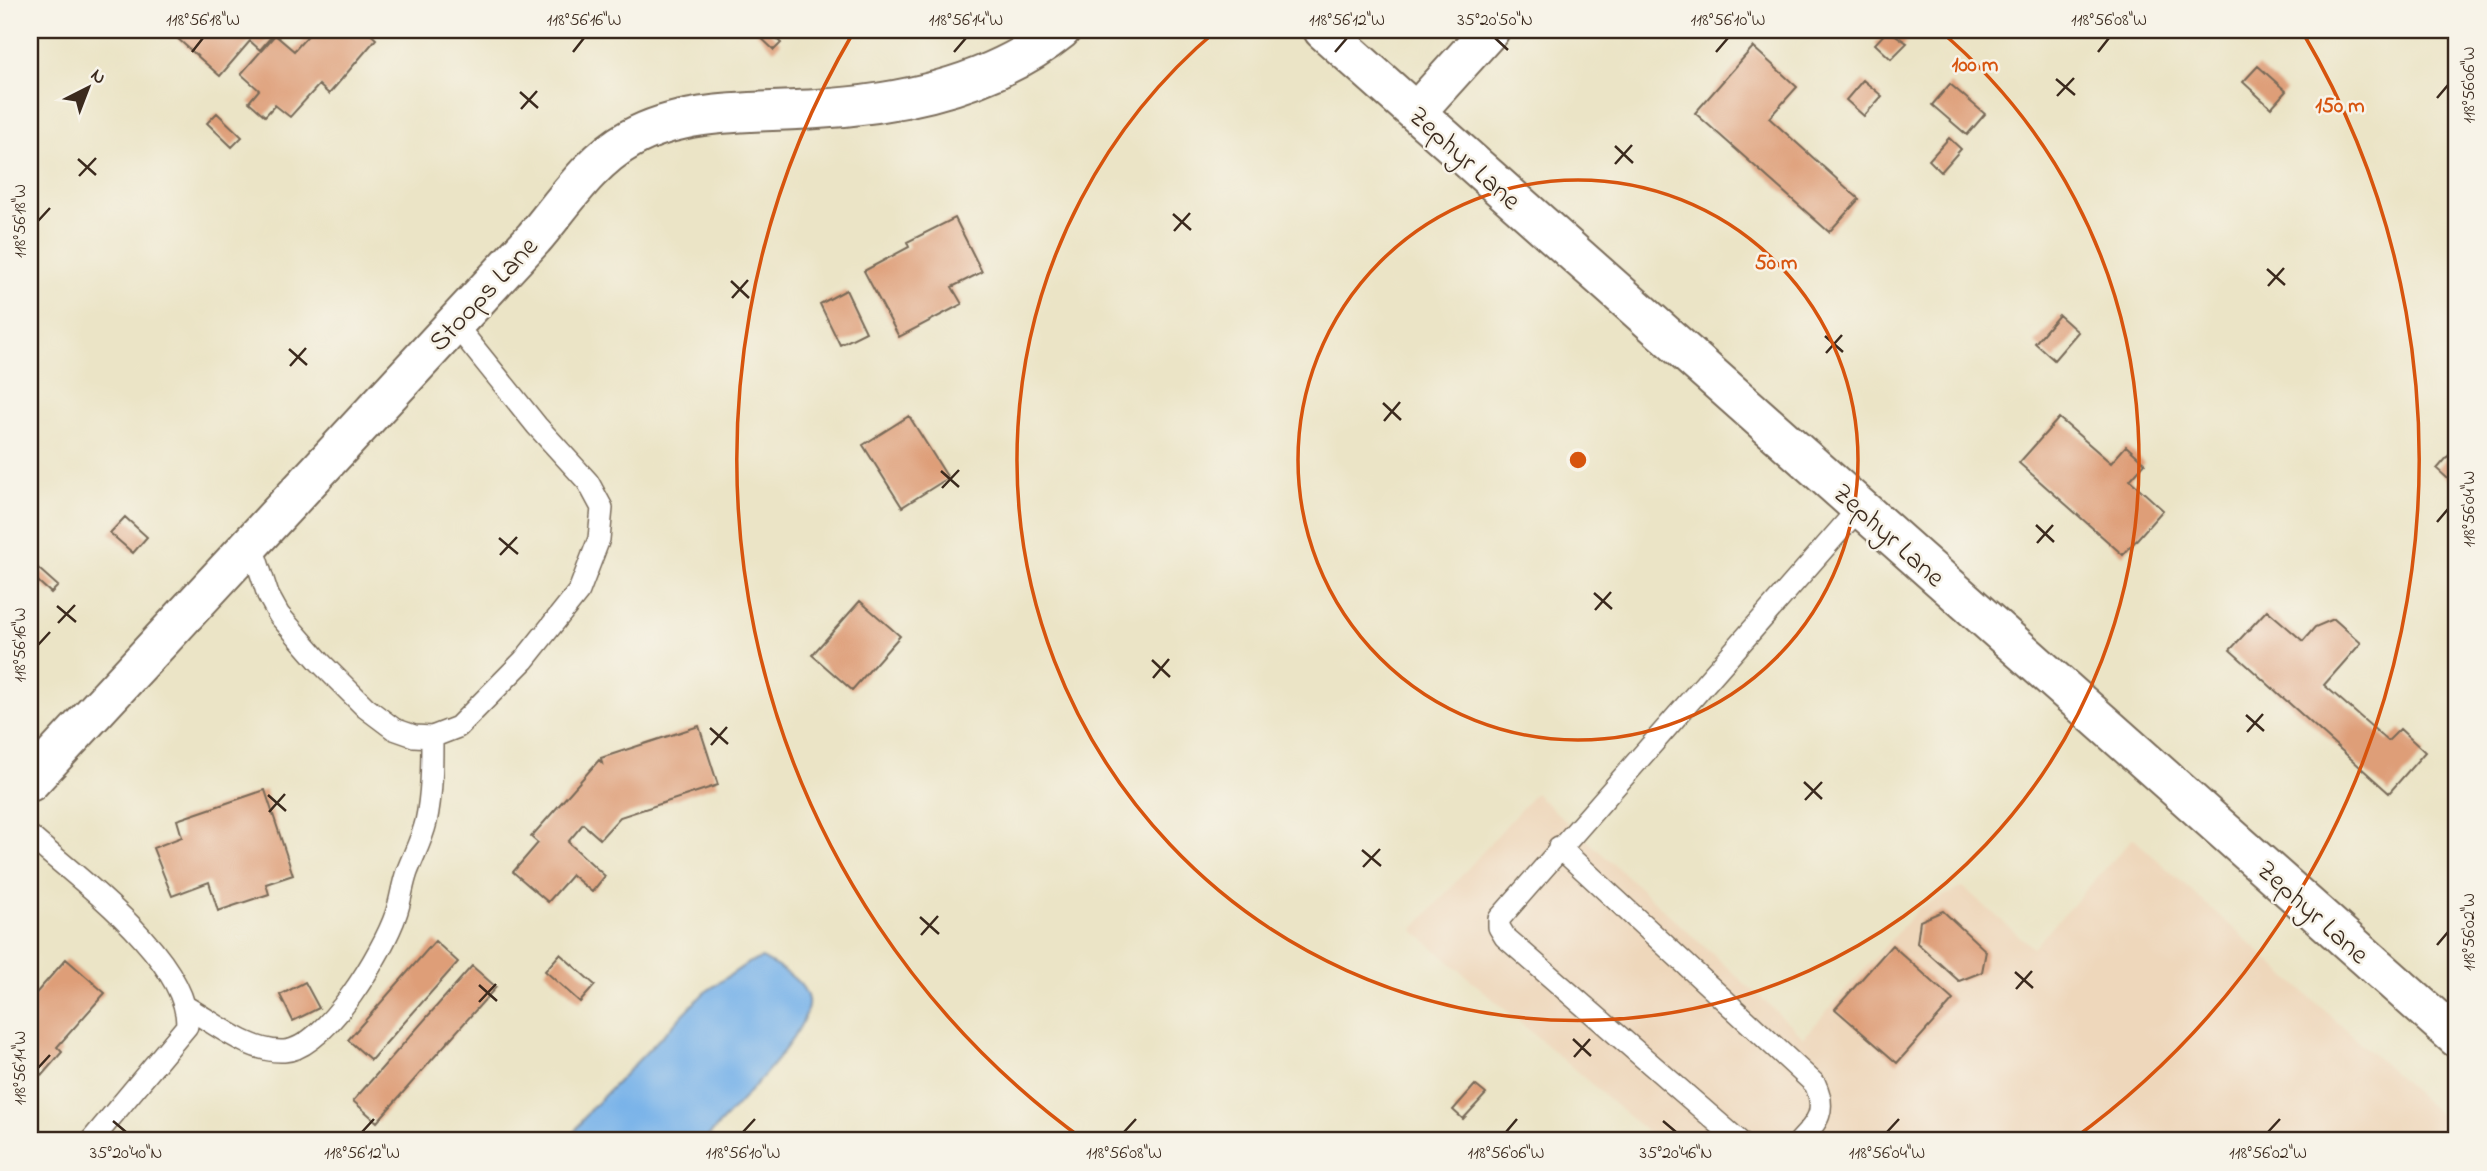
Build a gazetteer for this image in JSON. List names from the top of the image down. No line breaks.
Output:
{"streets":{"street":["Zephyr Lane","Stoops Lane"]},"north":"top right","coordinates":["118°56'18\"W","118°56'16\"W","118°56'14\"W","118°56'12\"W","35°20'50\"N","118°56'10\"W","118°56'08\"W","118°56'06\"W","118°56'04\"W","118°56'02\"W","35°20'40\"N","35°20'46\"N"],"rings":["100 m","150 m","50 m"]}
